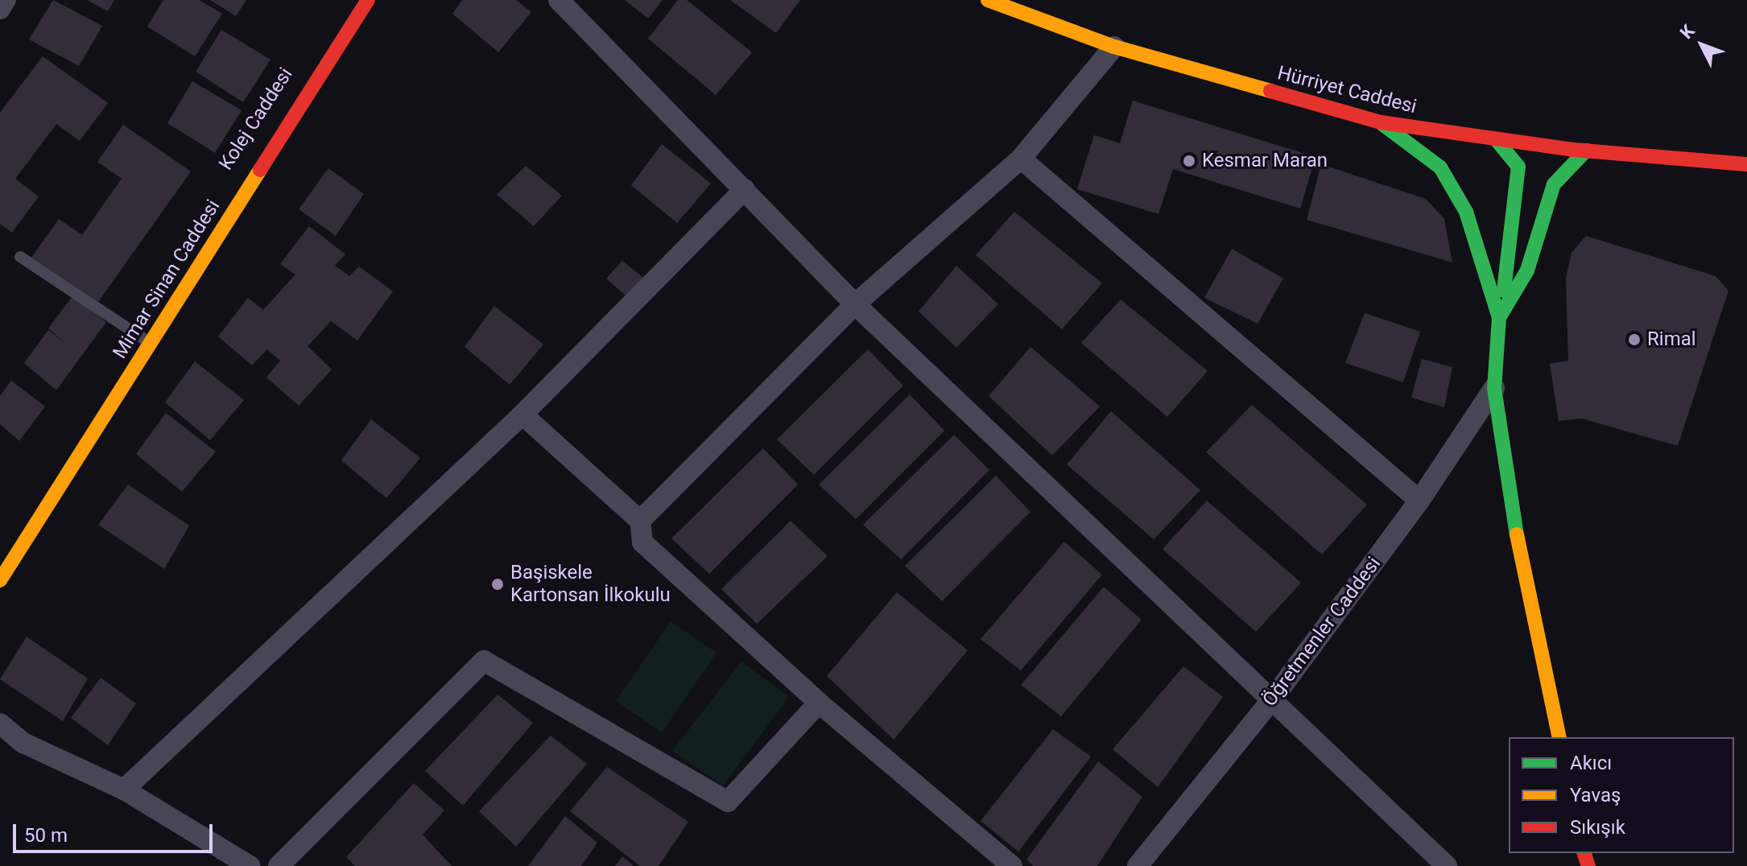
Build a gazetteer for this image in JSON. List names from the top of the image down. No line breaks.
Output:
{"streets":{"street":["Hürriyet Caddesi","Kolej Caddesi","Mimar Sinan Caddesi","Öğretmenler Caddesi"]},"crossings":[["Kolej Caddesi","Mimar Sinan Caddesi"]],"places":["Kesmar Maran","Rimal","Başiskele Kartonsan İlkokulu"],"legend":["Akıcı","Yavaş","Sıkışık"],"scale_bar":"50 m","north":"top left"}
